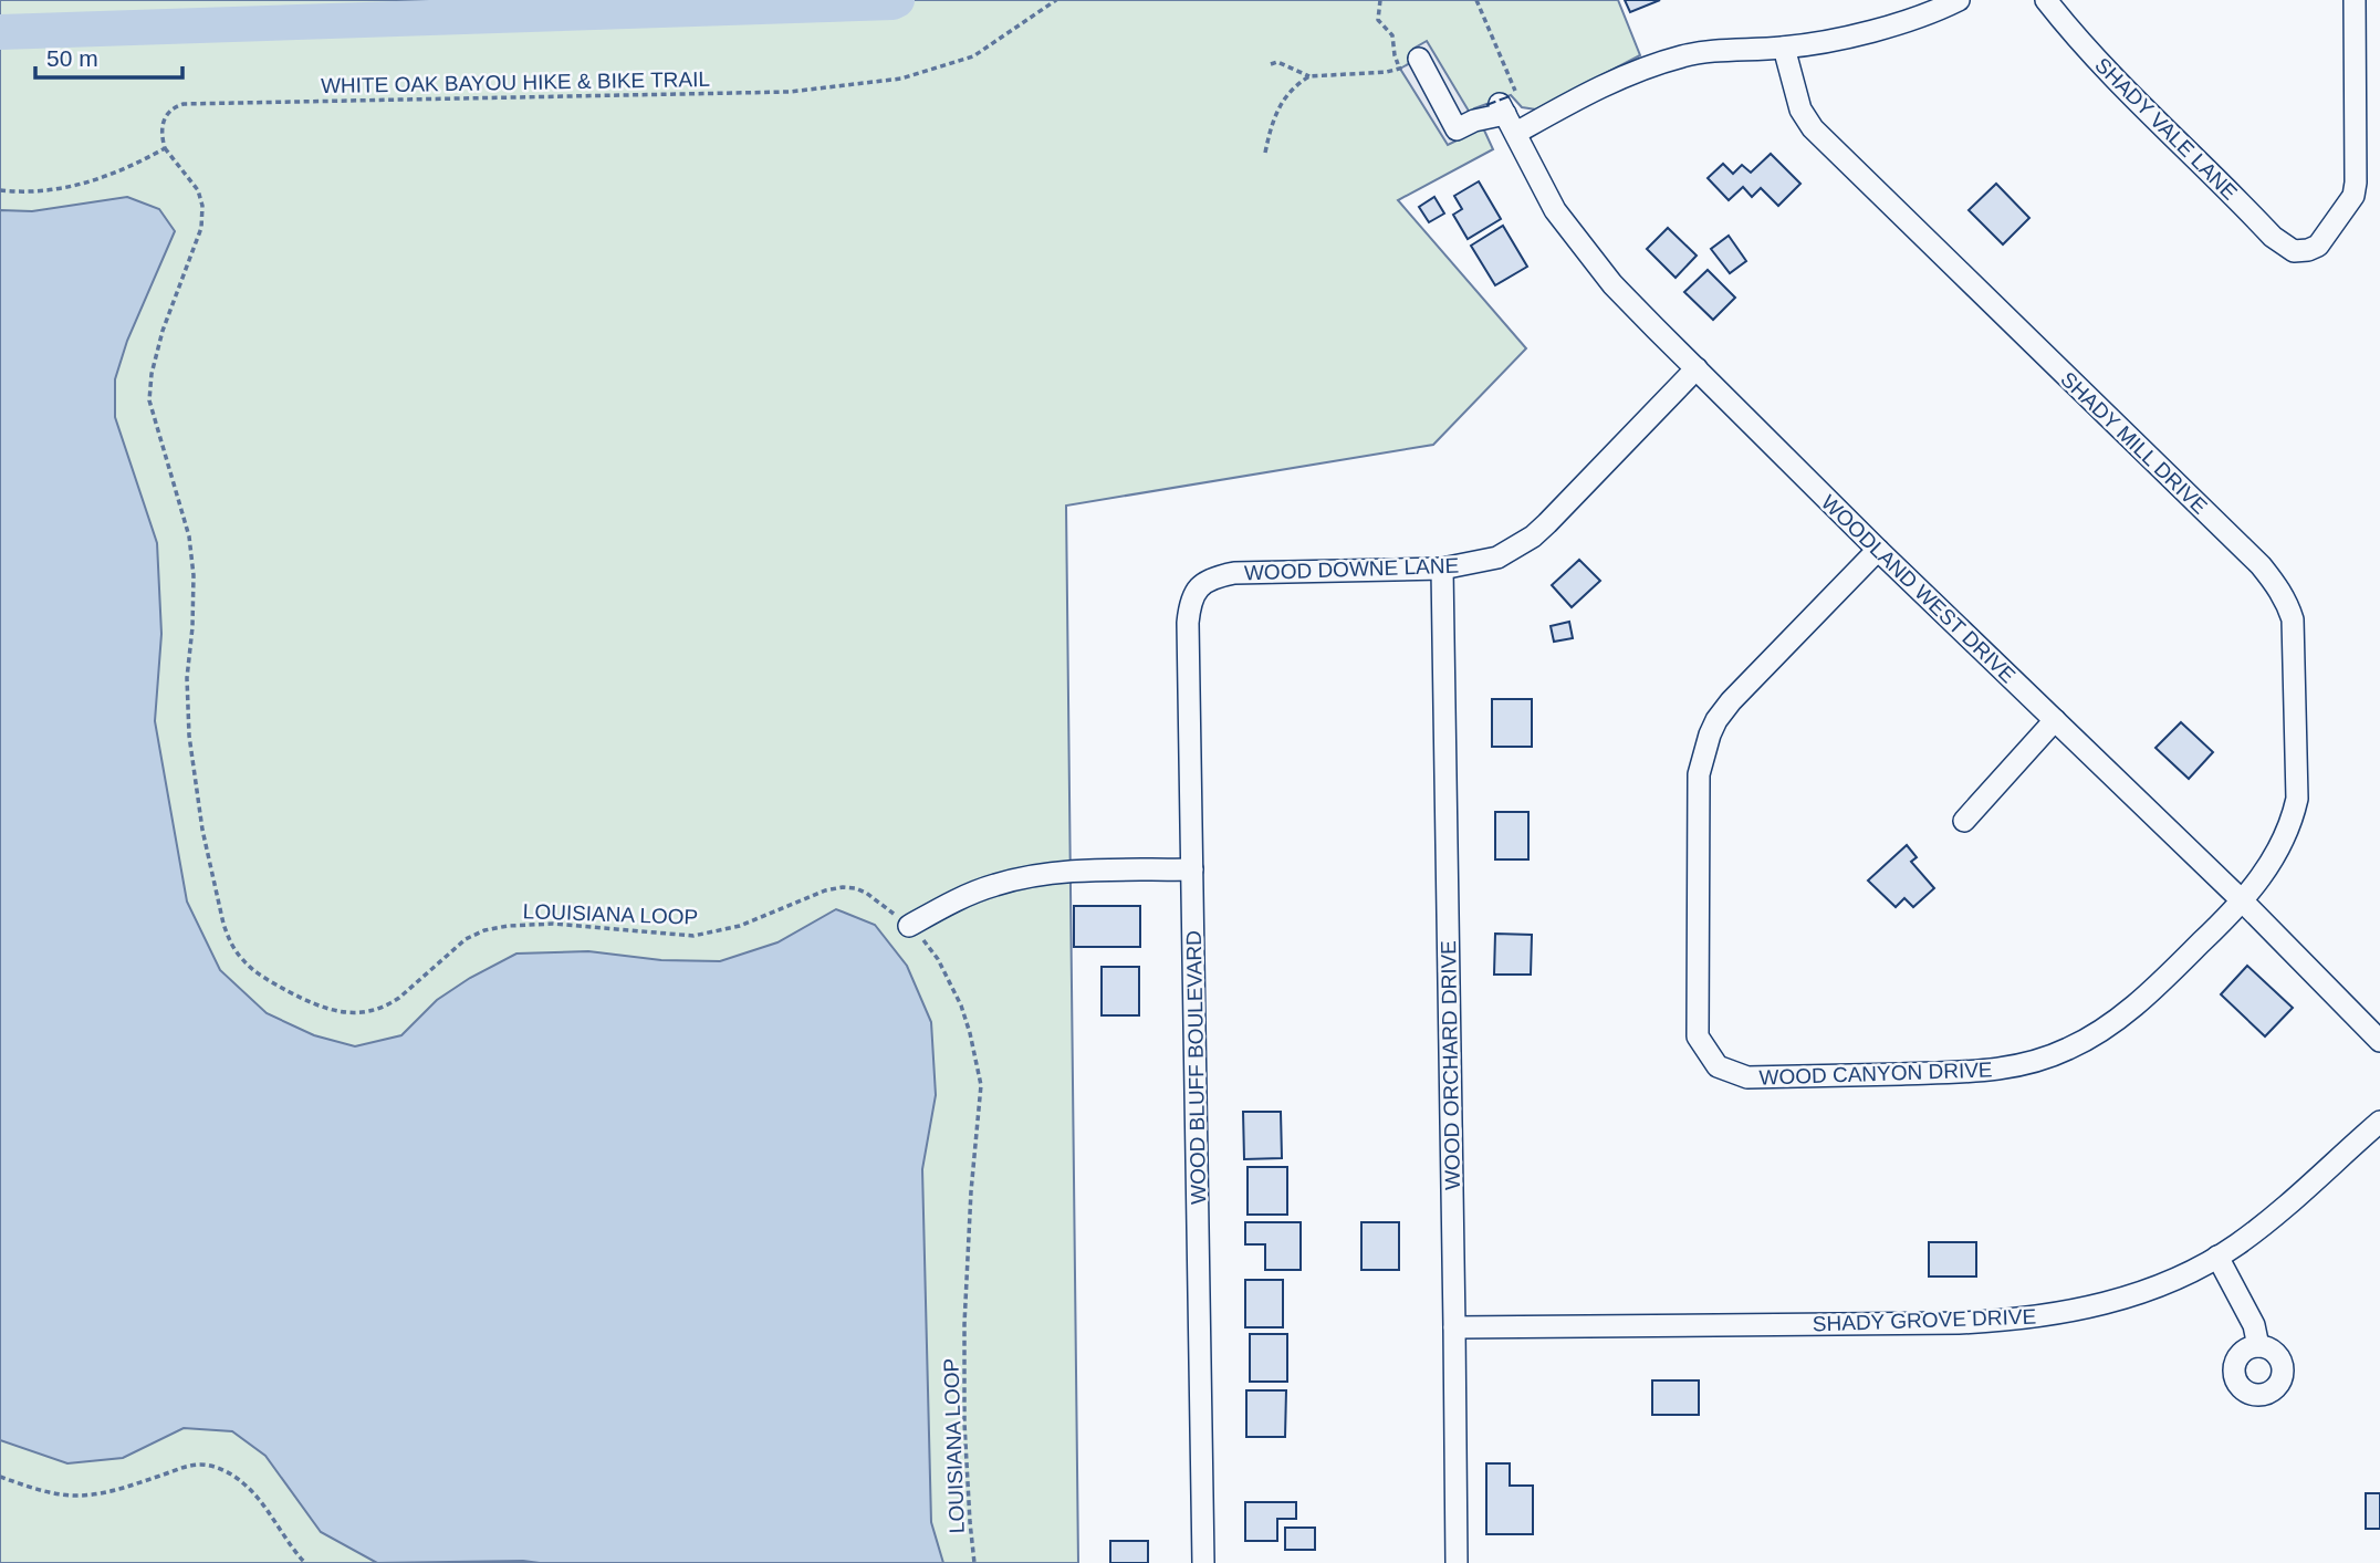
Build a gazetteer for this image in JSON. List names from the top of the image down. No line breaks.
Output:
{"streets":{"street":["SHADY VALE LANE","SHADY MILL DRIVE","WOOD DOWNE LANE","WOODLAND WEST DRIVE","WOOD ORCHARD DRIVE","WOOD BLUFF BOULEVARD","WOOD CANYON DRIVE","SHADY GROVE DRIVE"],"path":["WHITE OAK BAYOU HIKE & BIKE TRAIL","LOUISIANA LOOP"]},"crossings":[["WHITE OAK BAYOU HIKE & BIKE TRAIL","LOUISIANA LOOP"],["SHADY MILL DRIVE","WOODLAND WEST DRIVE"],["SHADY MILL DRIVE","WOOD CANYON DRIVE"],["WOOD DOWNE LANE","WOODLAND WEST DRIVE"],["WOOD DOWNE LANE","WOOD ORCHARD DRIVE"],["WOOD DOWNE LANE","WOOD BLUFF BOULEVARD"],["WOODLAND WEST DRIVE","WOOD CANYON DRIVE"],["WOOD ORCHARD DRIVE","SHADY GROVE DRIVE"]],"scale_bar":"50 m"}
